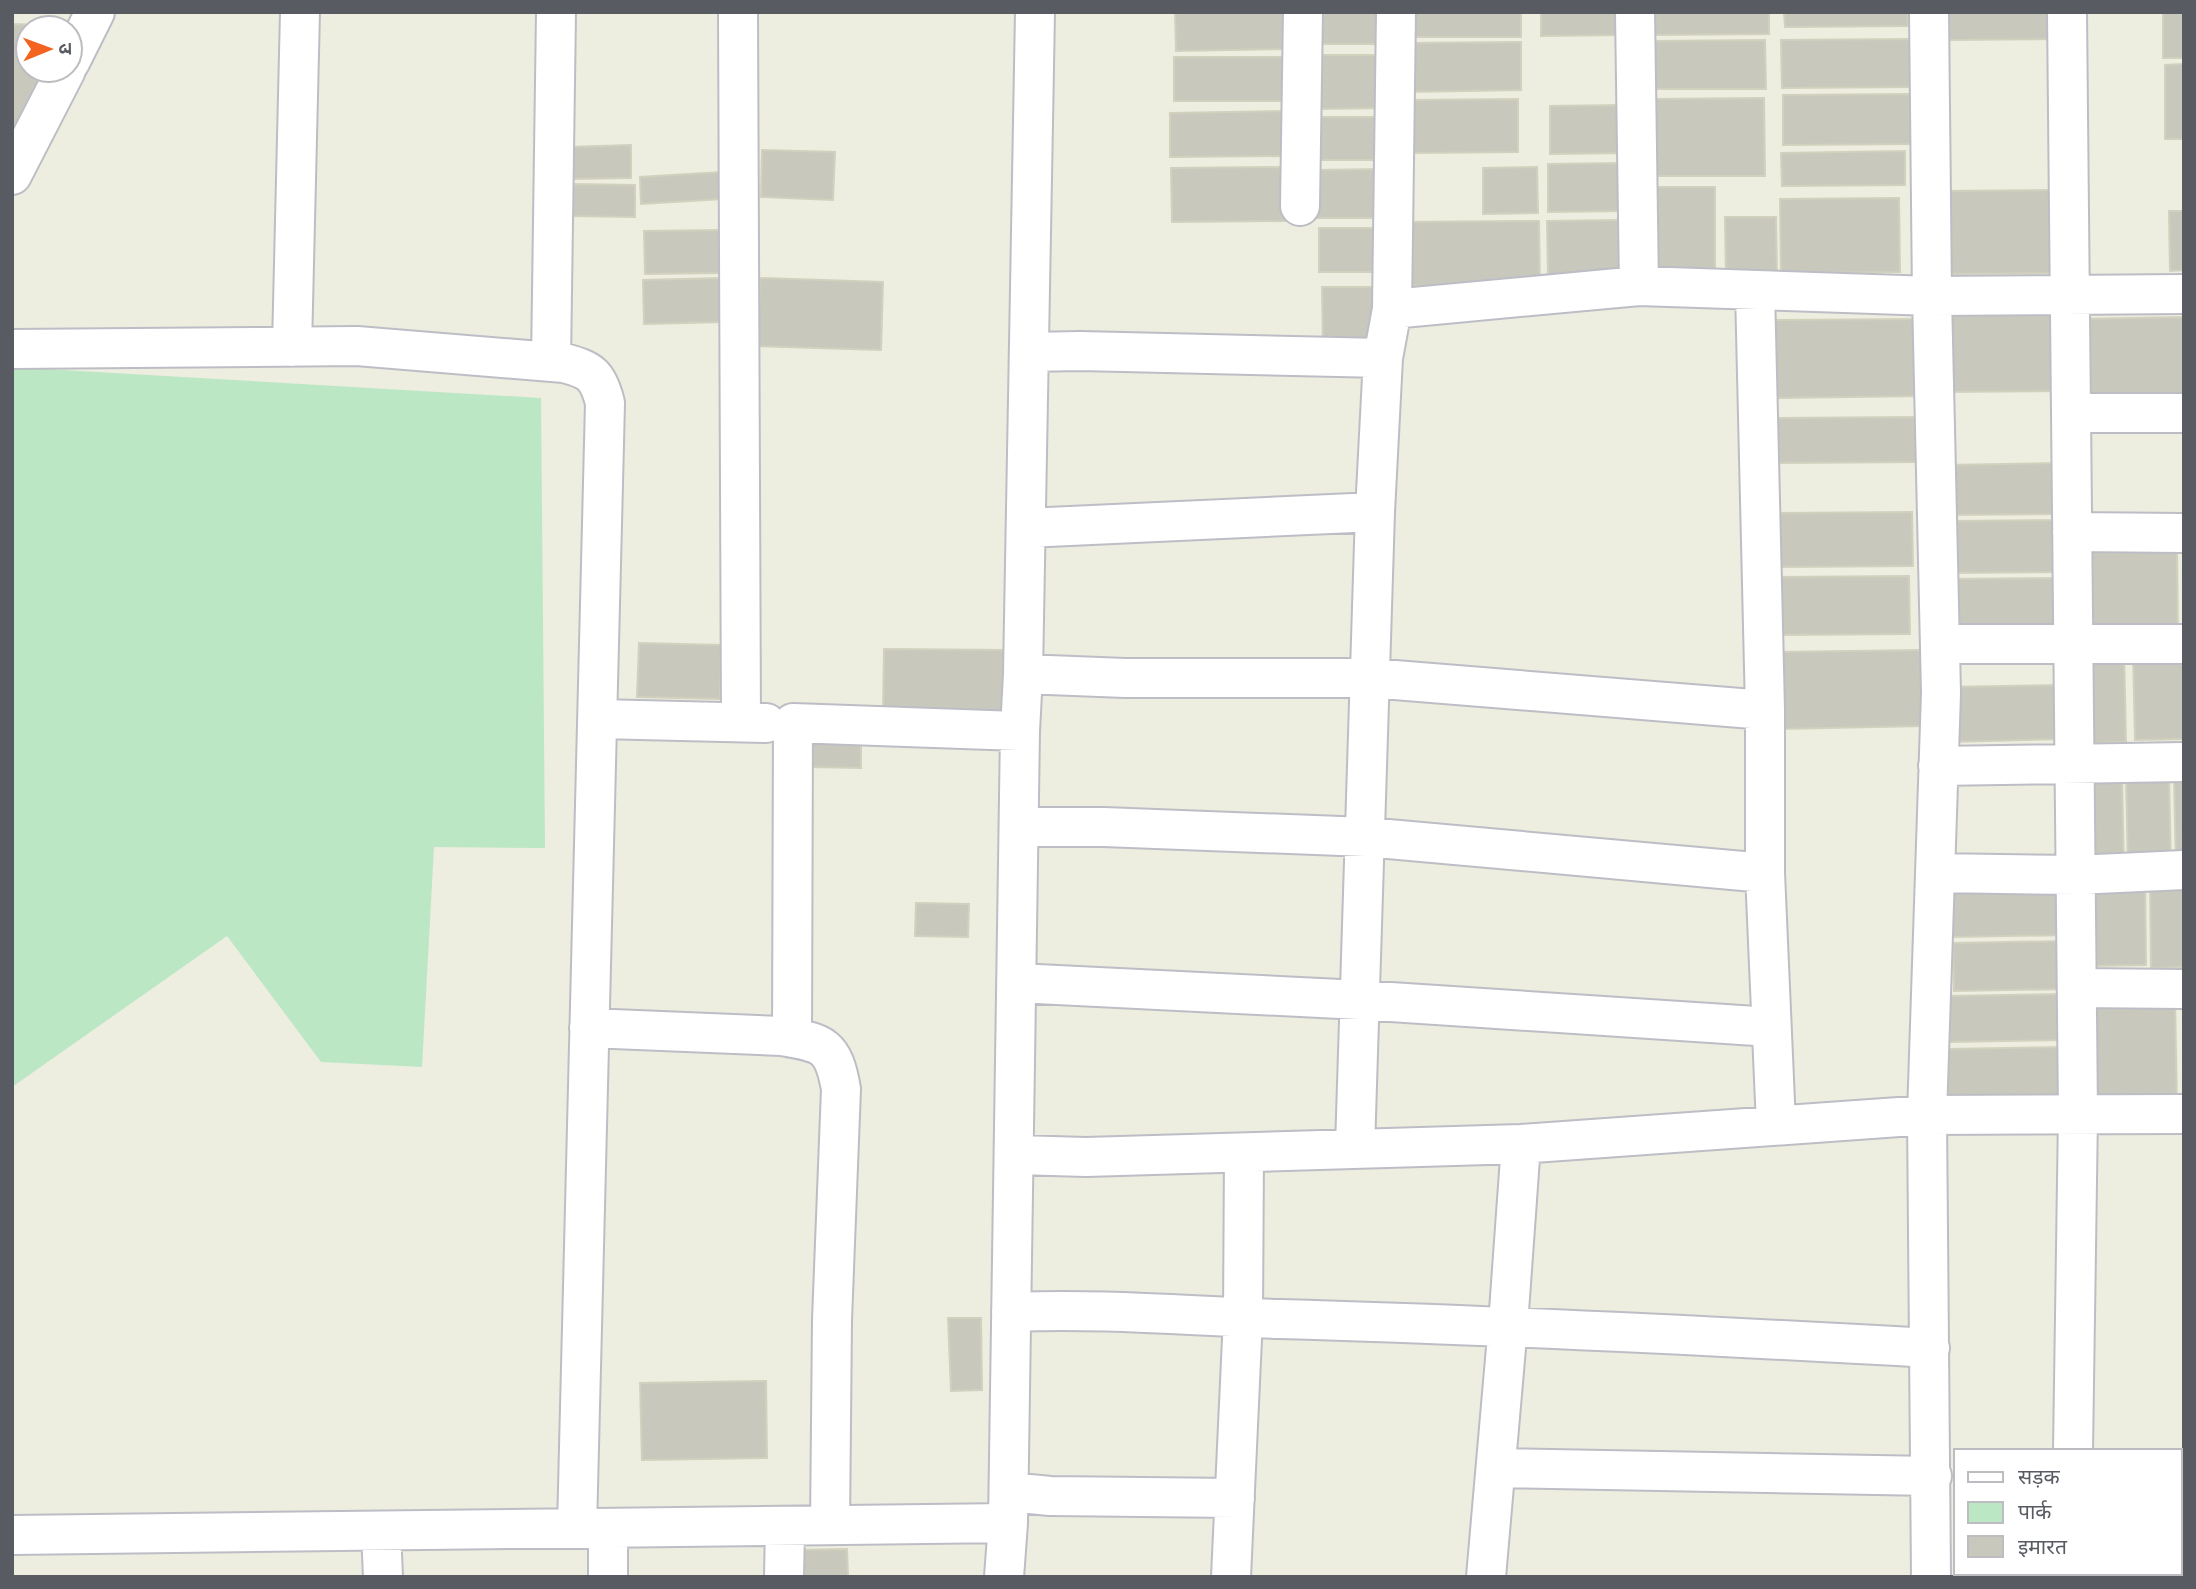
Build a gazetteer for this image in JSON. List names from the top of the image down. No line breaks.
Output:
{"legend":["सड़क","पार्क","इमारत"],"north":"right"}
